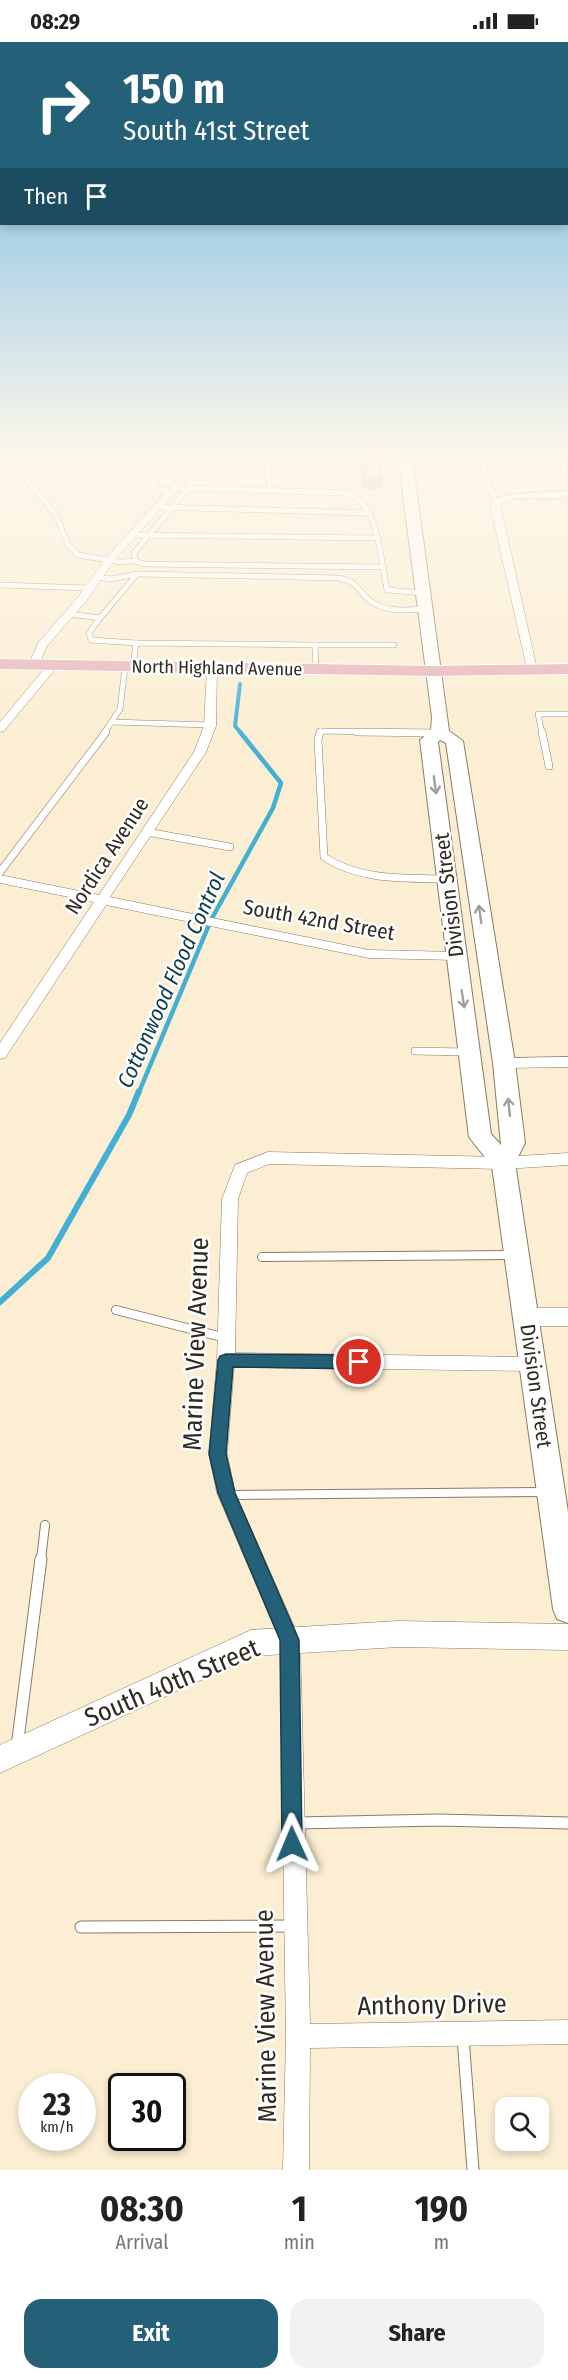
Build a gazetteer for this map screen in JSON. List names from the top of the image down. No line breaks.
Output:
{"streets":{"main road":["North Highland Avenue","Division Street"],"street":["Nordica Avenue","South 42nd Street","Marine View Avenue","South 40th Street","Anthony Drive"]},"crossings":[["North Highland Avenue","Nordica Avenue"],["North Highland Avenue","Division Street"],["Nordica Avenue","South 42nd Street"],["Division Street","South 42nd Street"],["Division Street","Marine View Avenue"],["Marine View Avenue","South 40th Street"],["Marine View Avenue","Anthony Drive"]],"water":["Cottonwood Flood Control"],"page":{"status":"08:29","turn":["150 m","South 41st Street"],"then":"Then","speed":"23 km/h","limit":"30","eta":["08:30","Arrival","1","min","190","m"],"buttons":["Exit","Share"]}}
